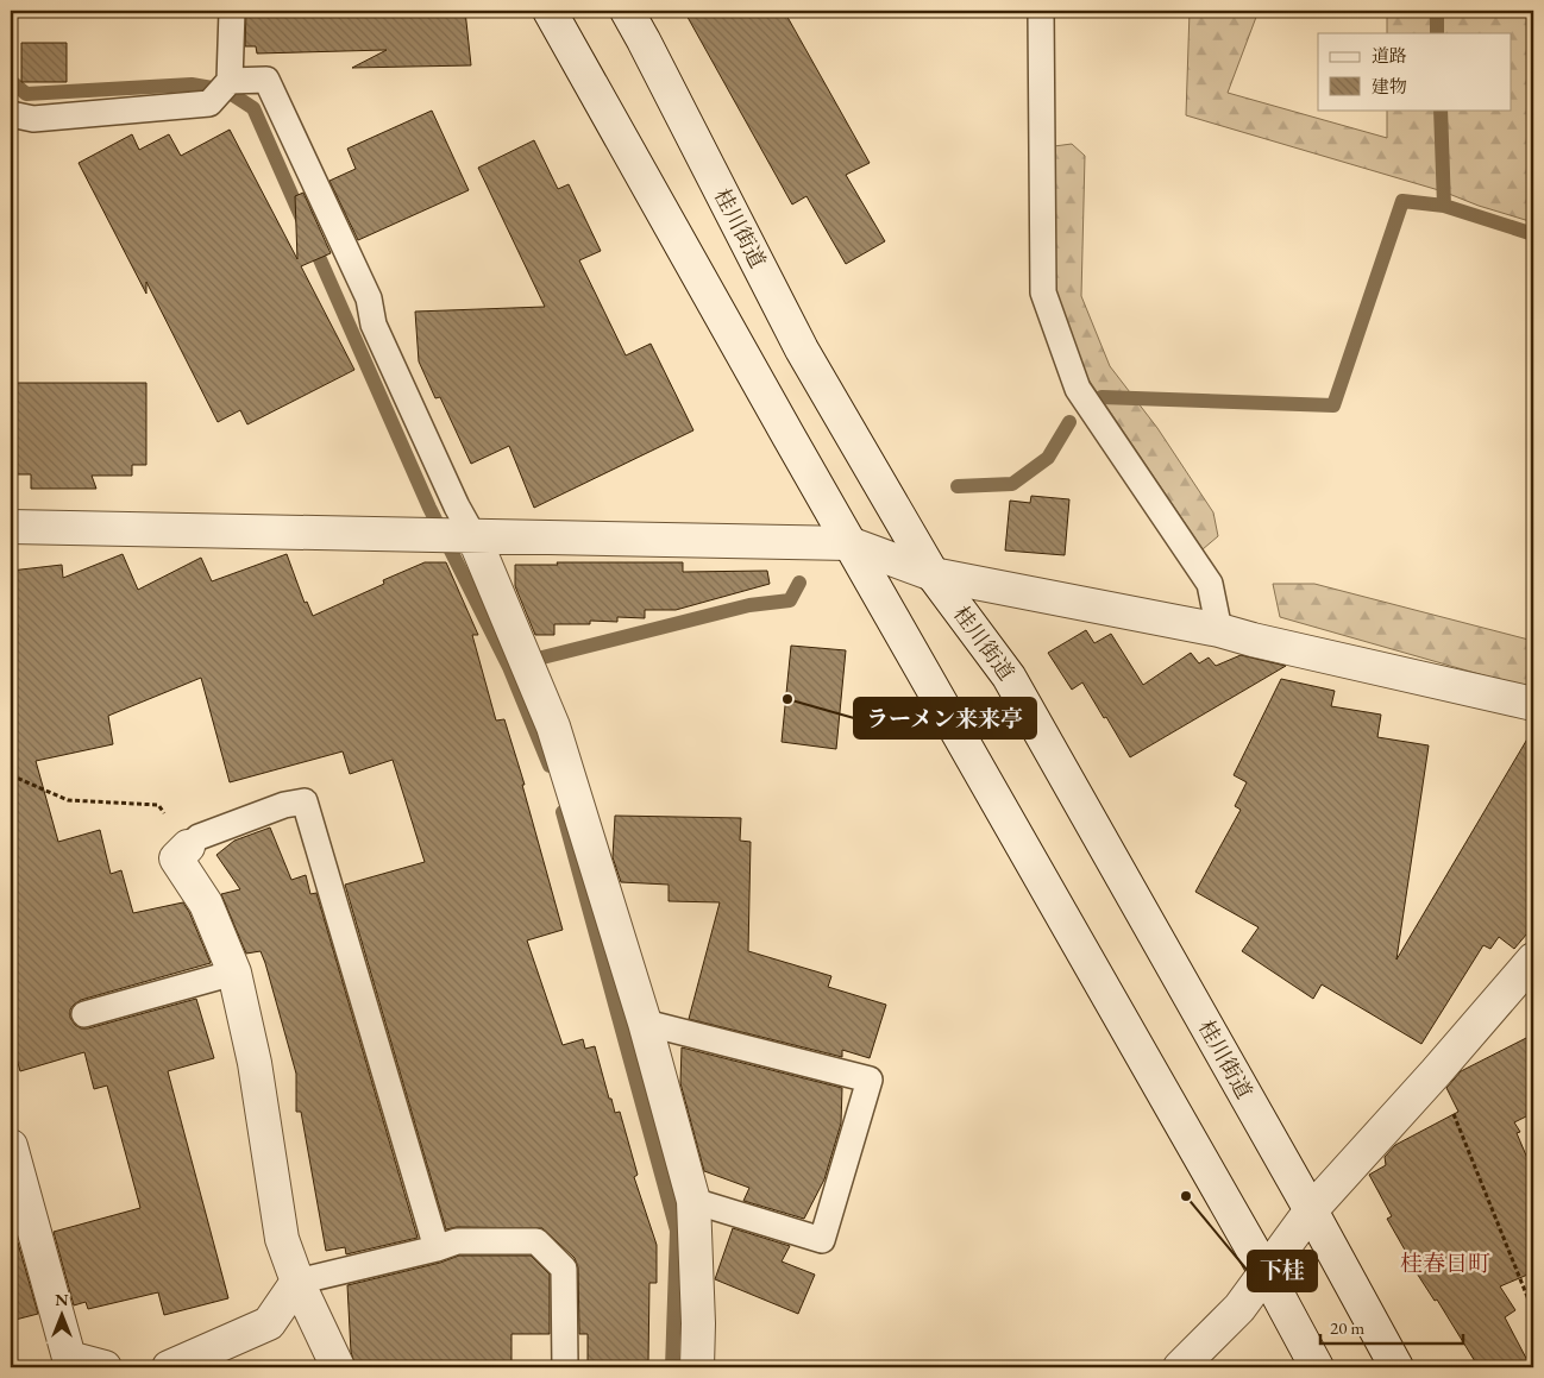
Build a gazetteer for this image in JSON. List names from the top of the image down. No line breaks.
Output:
{"streets":{"street":["桂川街道"]},"districts":["桂春日町"],"places":["ラーメン来来亭","下桂"],"legend":["道路","建物"],"scale_bar":"20 m","north":"top"}
